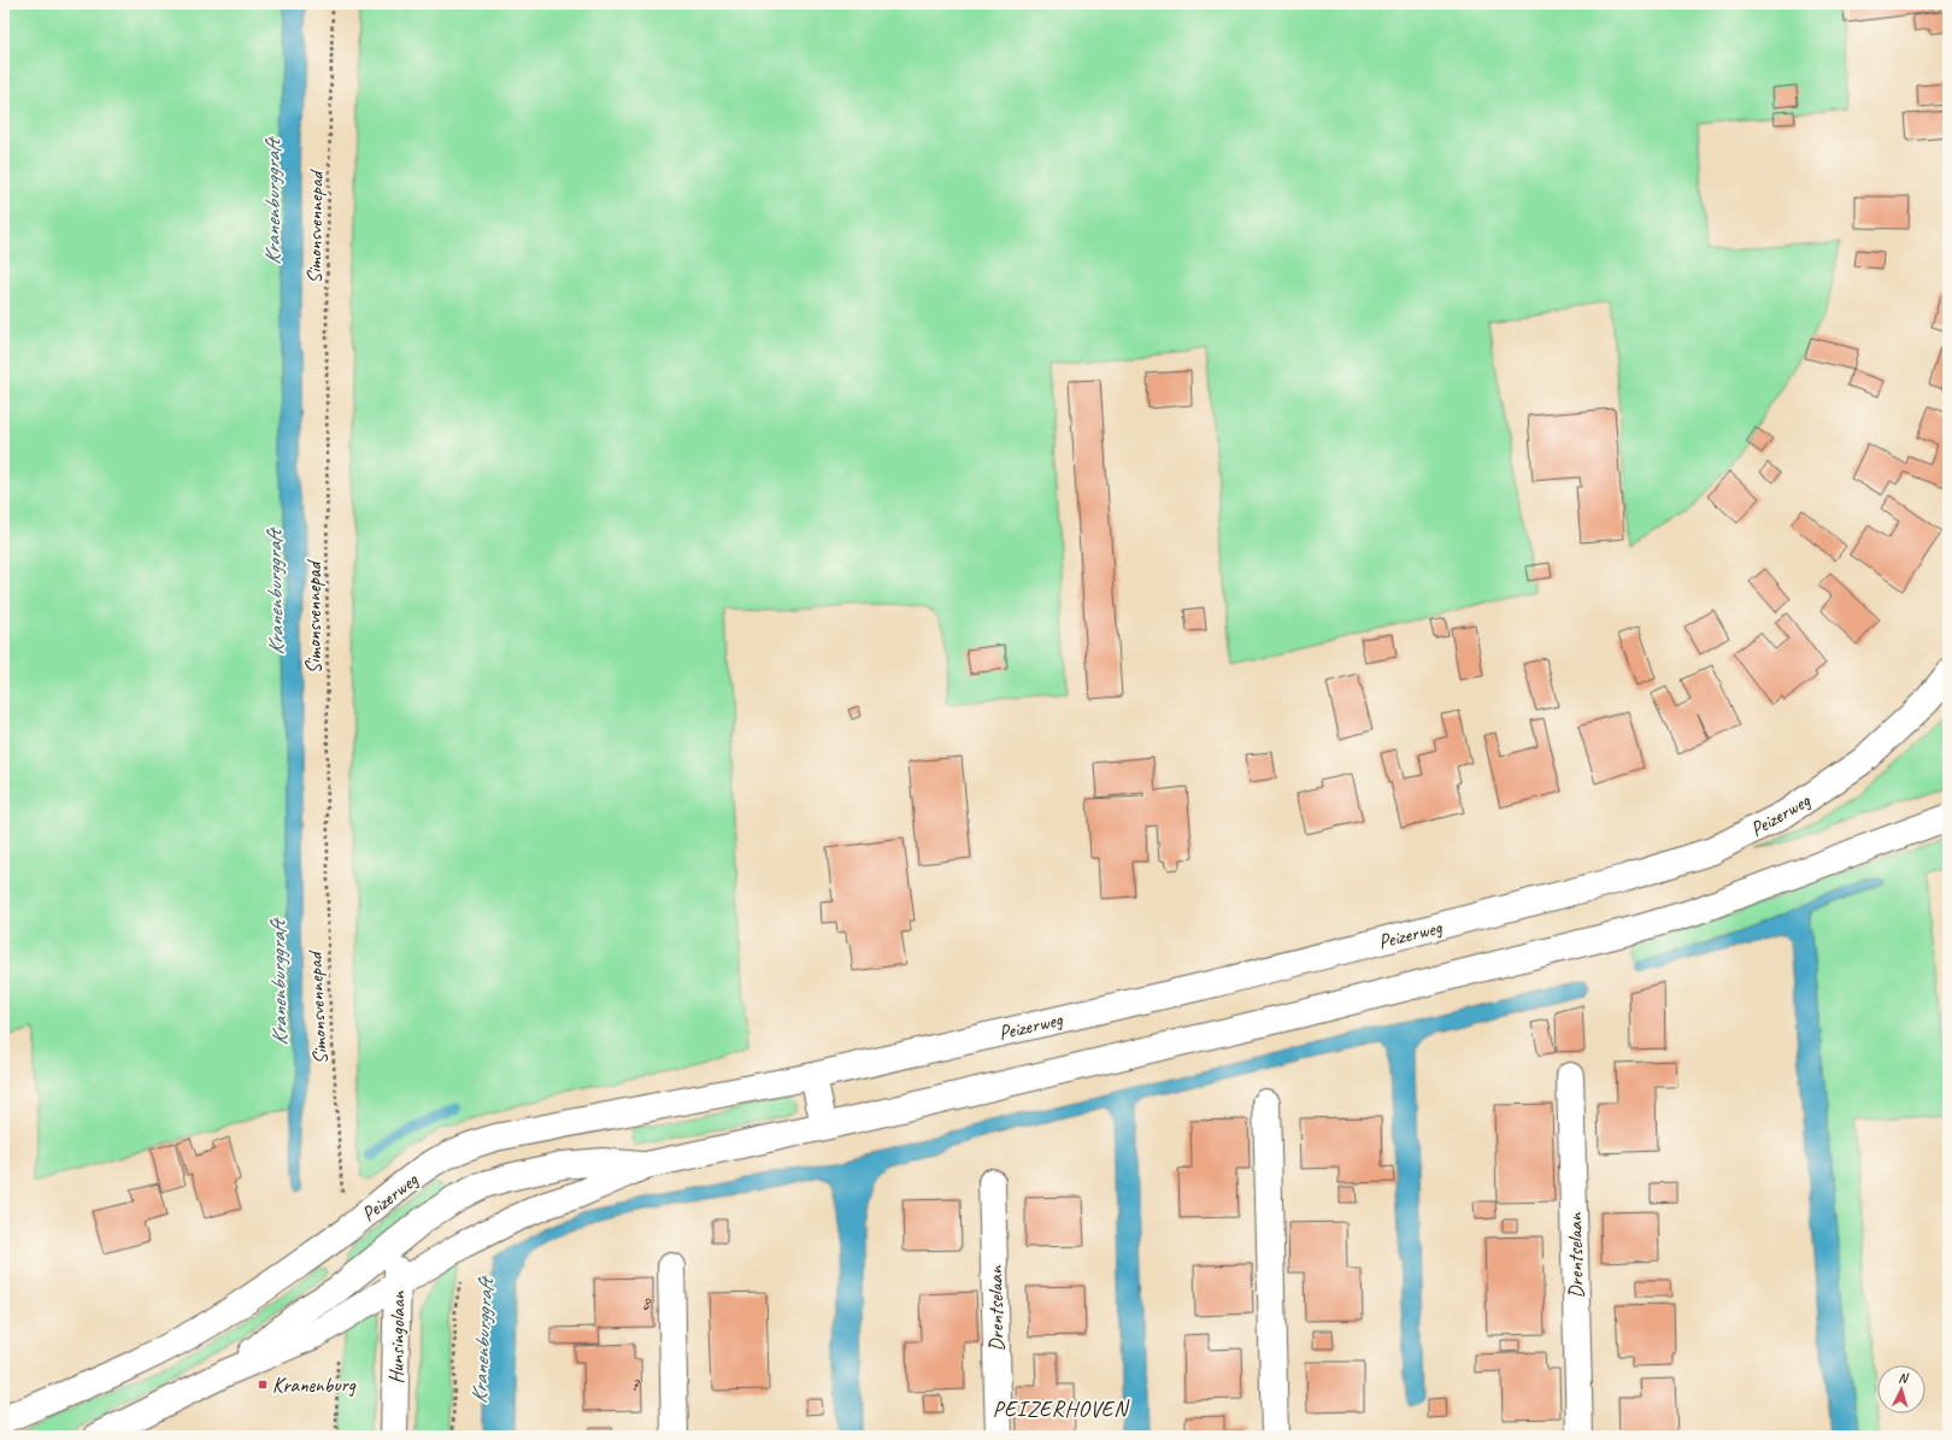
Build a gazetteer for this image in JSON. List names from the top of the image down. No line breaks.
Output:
{"streets":{"street":["Peizerweg","Drentselaan","Hunsingolaan"],"path":["Simonsvennepad"]},"crossings":[["Simonsvennepad","Peizerweg"],["Peizerweg","Hunsingolaan"]],"districts":["PEIZERHOVEN"],"water":["Kranenburggraft"],"places":{"transit":["Kranenburg"]},"house_numbers":["8","7"],"north":"top"}
